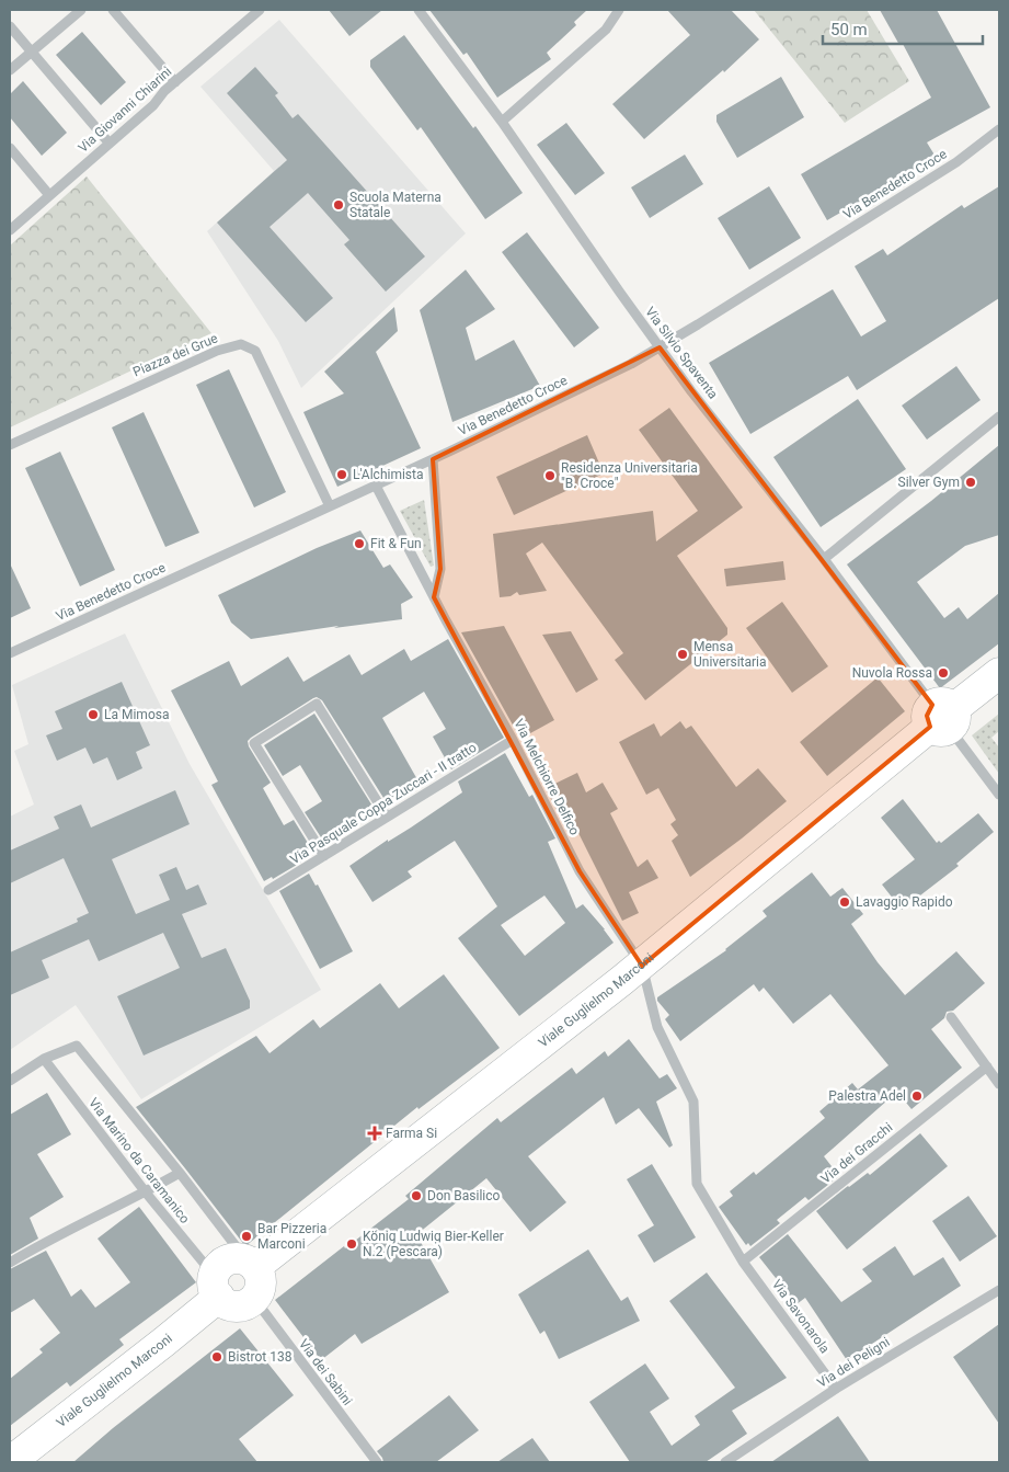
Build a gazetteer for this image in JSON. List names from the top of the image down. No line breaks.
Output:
{"streets":{"main road":["Viale Guglielmo Marconi"],"street":["Via Giovanni Chiarini","Via Benedetto Croce","Via Silvio Spaventa","Piazza dei Grue","Via Melchiorre Delfico","Via Pasquale Coppa Zuccari - II tratto","Via dei Gracchi","Via Marino da Caramanico","Via Savonarola","Via dei Peligni","Via dei Sabini"]},"crossings":[["Via Benedetto Croce","Via Silvio Spaventa"],["Via Benedetto Croce","Piazza dei Grue"],["Via Benedetto Croce","Via Melchiorre Delfico"],["Via Silvio Spaventa","Viale Guglielmo Marconi"],["Via Melchiorre Delfico","Via Pasquale Coppa Zuccari - II tratto"],["Via Melchiorre Delfico","Viale Guglielmo Marconi"],["Via Melchiorre Delfico","Via dei Gracchi"],["Via Melchiorre Delfico","Via Savonarola"],["Viale Guglielmo Marconi","Via Marino da Caramanico"],["Viale Guglielmo Marconi","Via dei Sabini"],["Via dei Gracchi","Via Savonarola"],["Via Marino da Caramanico","Via dei Sabini"],["Via Savonarola","Via dei Peligni"]],"places":{"other":["Scuola Materna Statale","L'Alchimista","Residenza Universitaria \"B. Croce\"","Silver Gym","Fit & Fun","Mensa Universitaria","Nuvola Rossa","La Mimosa","Lavaggio Rapido","Palestra Adel","Don Basilico","Bar Pizzeria Marconi","König Ludwig Bier-Keller N.2 (Pescara)","Bistrot 138"],"health":["Farma Si"]},"scale_bar":"50 m"}
